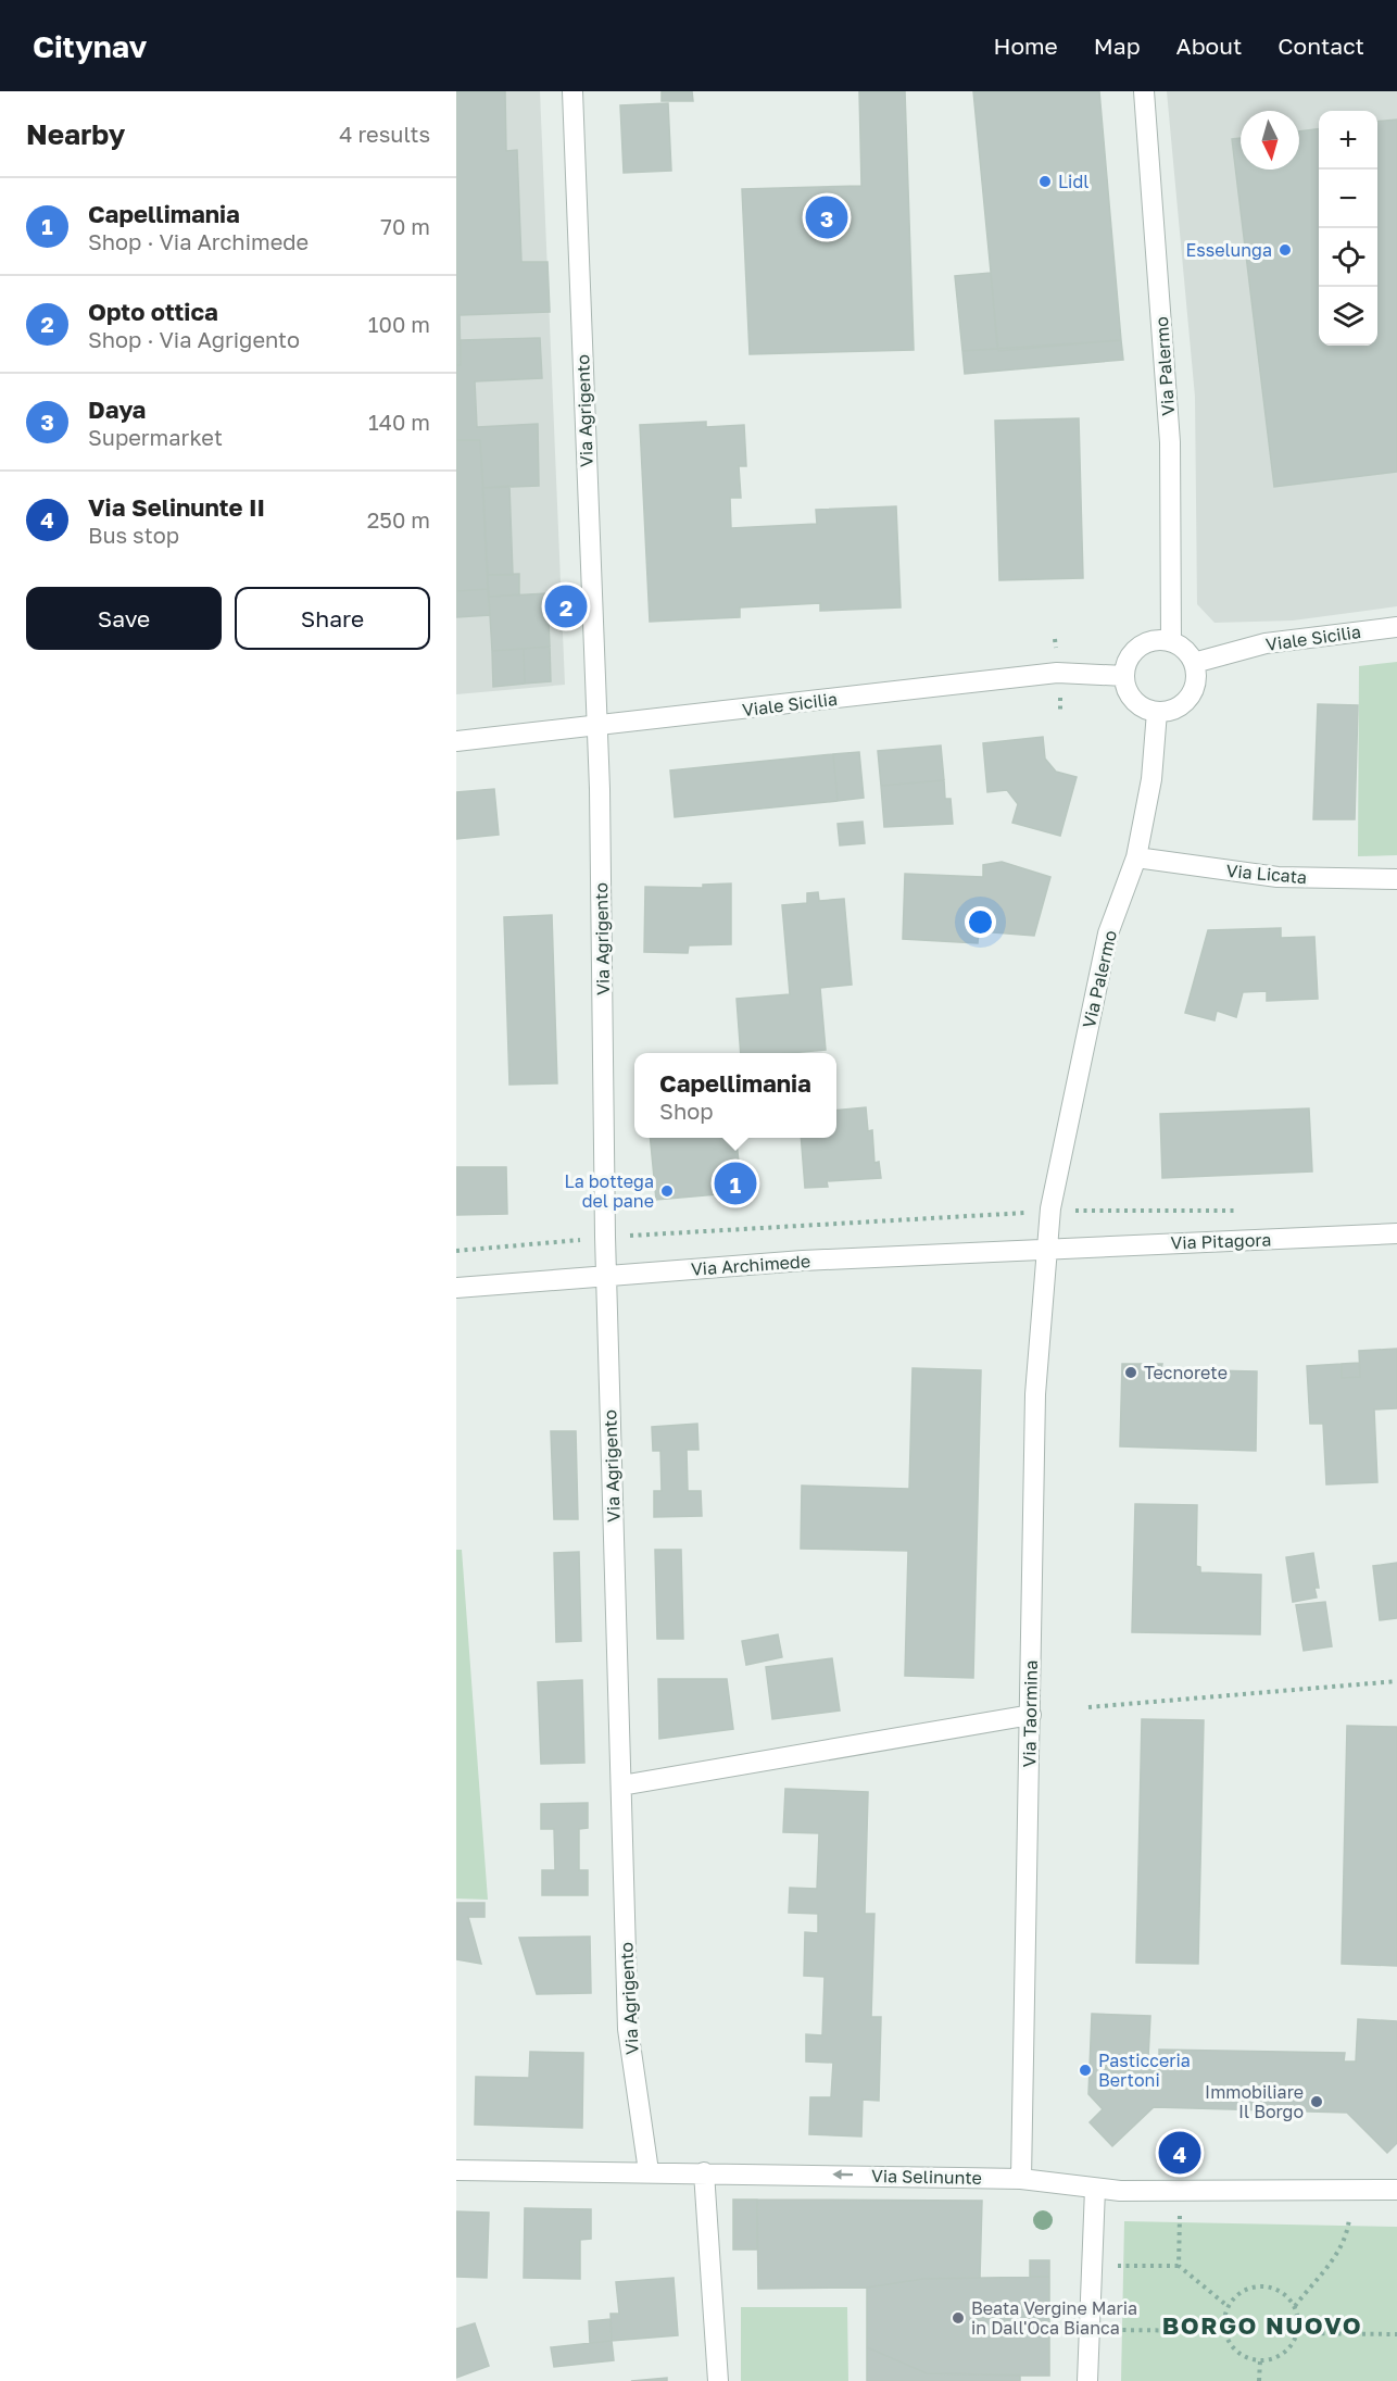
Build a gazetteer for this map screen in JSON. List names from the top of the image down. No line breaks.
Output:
{"streets":{"street":["Via Palermo","Via Agrigento","Viale Sicilia","Via Licata","Via Pitagora","Via Archimede","Via Taormina","Via Selinunte"]},"crossings":[["Via Palermo","Viale Sicilia"],["Via Palermo","Via Licata"],["Via Palermo","Via Pitagora"],["Via Palermo","Via Archimede"],["Via Palermo","Via Taormina"],["Via Agrigento","Viale Sicilia"],["Via Agrigento","Via Archimede"],["Via Agrigento","Via Selinunte"],["Via Pitagora","Via Archimede"],["Via Pitagora","Via Taormina"],["Via Archimede","Via Taormina"],["Via Taormina","Via Selinunte"]],"districts":["BORGO NUOVO"],"places":["Lidl","Esselunga","La bottega del pane","Tecnorete","Pasticceria Bertoni","Immobiliare Il Borgo","Beata Vergine Maria in Dall'Oca Bianca"],"north":"bottom","page":{"header":"Citynav","nav":["Home","Map","About","Contact"],"heading":["Nearby","4 results"],"map_buttons":["+","−"],"list":[{"mark":"1","name":"Capellimania","note":"Shop · Via Archimede","value":"70 m"},{"mark":"2","name":"Opto ottica","note":"Shop · Via Agrigento","value":"100 m"},{"mark":"3","name":"Daya","note":"Supermarket","value":"140 m"},{"mark":"4","name":"Via Selinunte II","note":"Bus stop","value":"250 m"}],"pins":["3","2","1","4"],"buttons":["Save","Share"],"popup":["Capellimania","Shop"]}}
